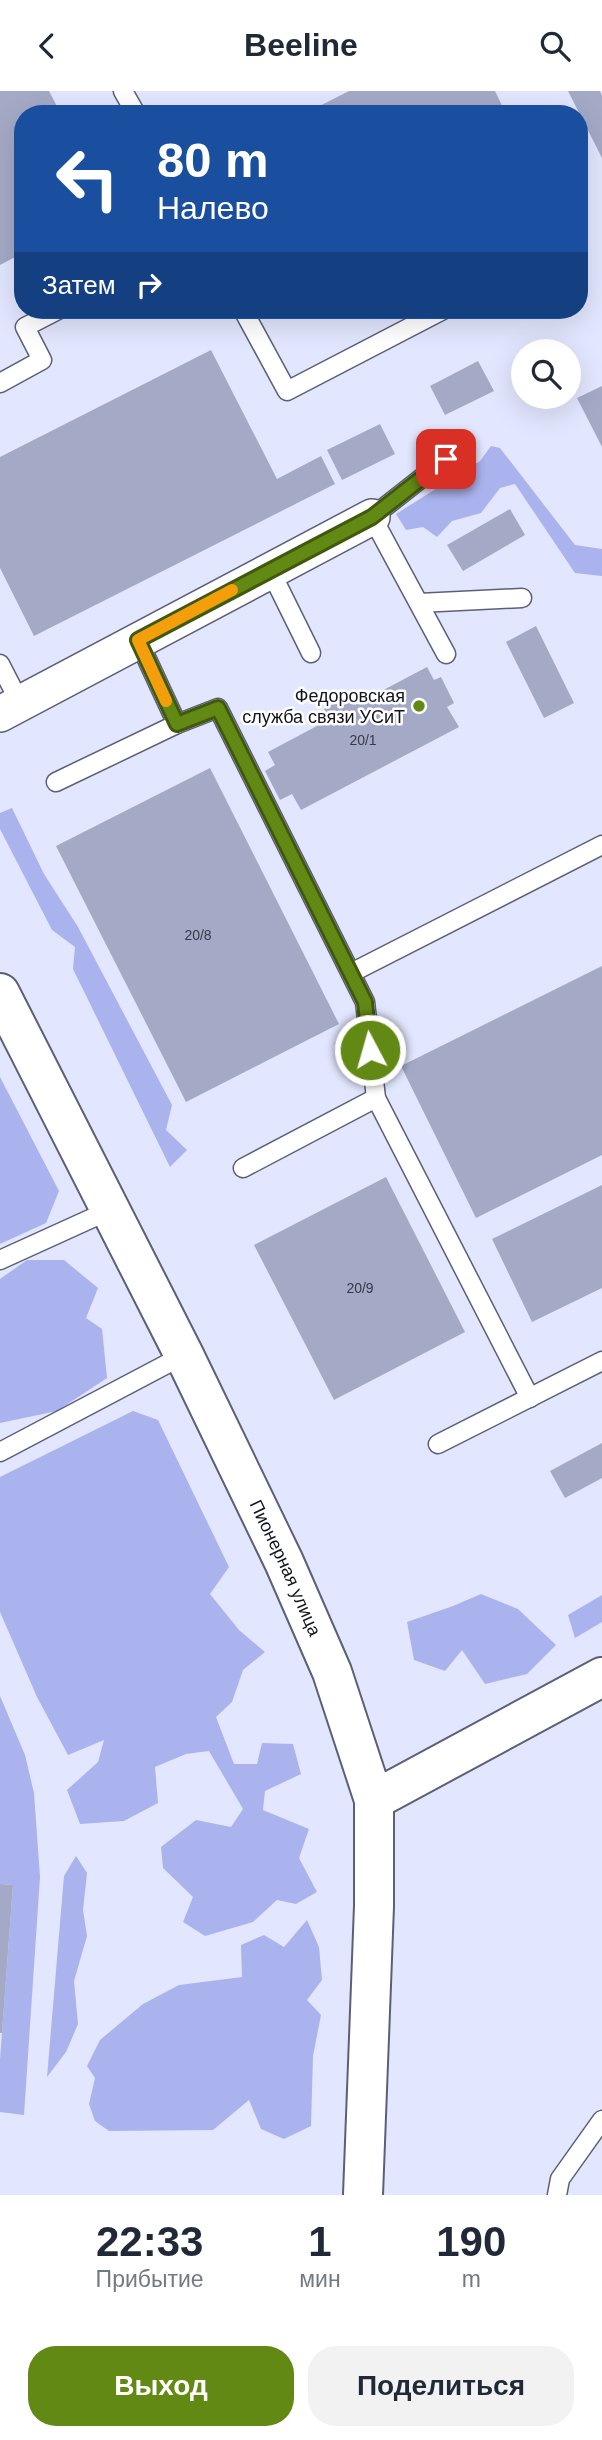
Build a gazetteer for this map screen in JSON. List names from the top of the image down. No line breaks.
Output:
{"streets":{"main road":["Пионерная улица"]},"places":["Федоровская служба связи УСиТ"],"house_numbers":["20/1","20/8","20/9"],"page":{"header":"Beeline","turn":["80 m","Налево"],"then":"Затем","eta":["22:33","Прибытие","1","мин","190","m"],"buttons":["Выход","Поделиться"]}}
